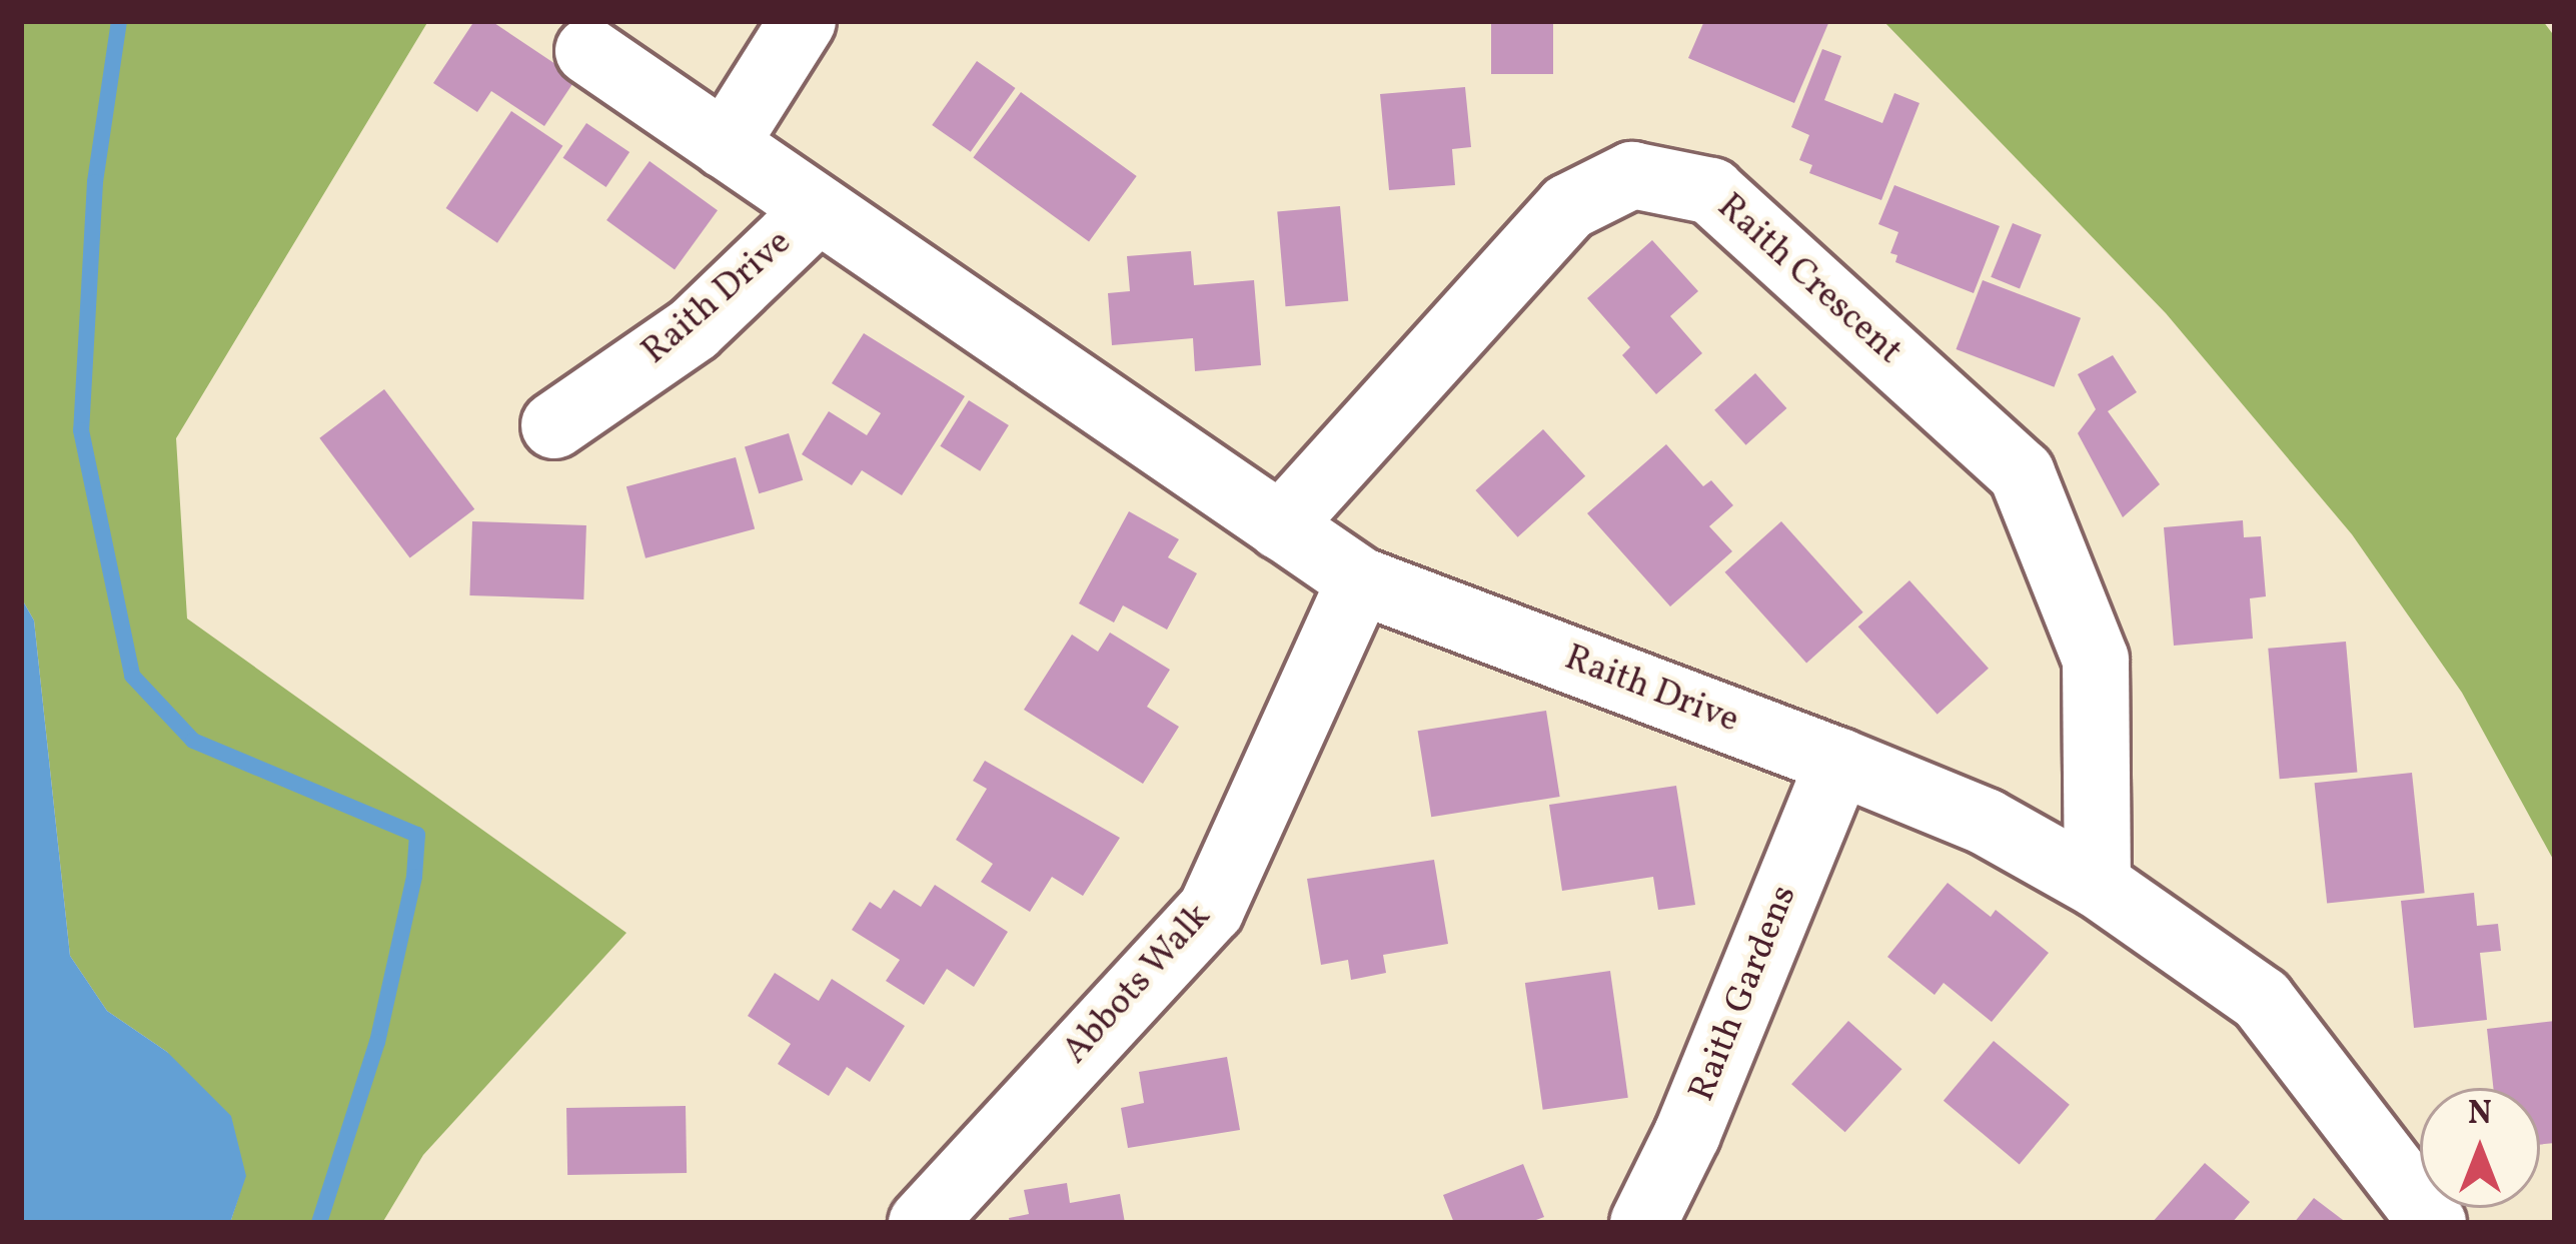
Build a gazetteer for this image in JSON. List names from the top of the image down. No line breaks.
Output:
{"streets":{"street":["Raith Crescent","Raith Drive","Abbots Walk","Raith Gardens"]},"crossings":[["Raith Crescent","Raith Drive"],["Raith Drive","Abbots Walk"],["Raith Drive","Raith Gardens"]],"north":"top"}
